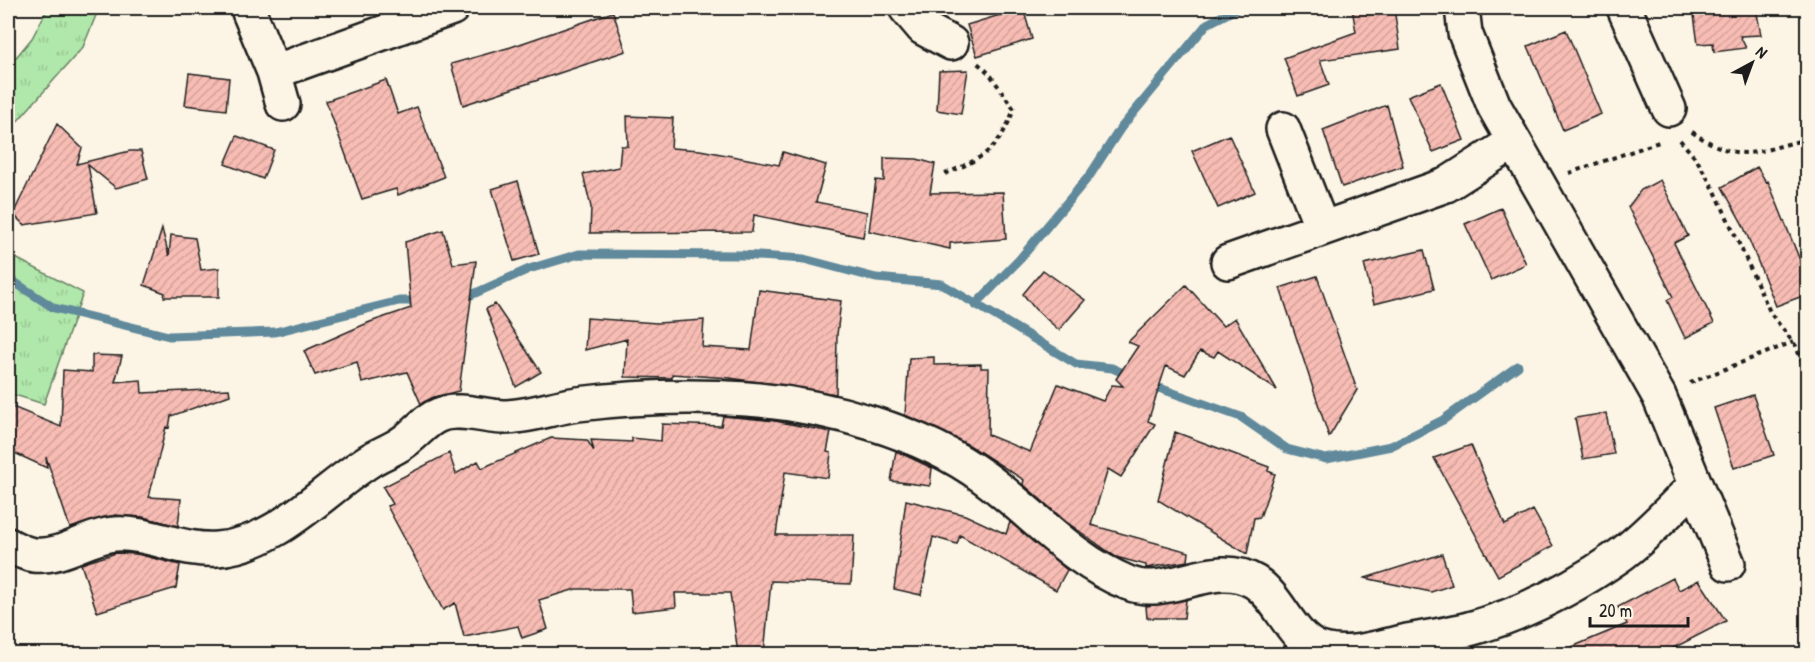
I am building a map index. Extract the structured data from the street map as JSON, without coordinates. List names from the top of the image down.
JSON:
{
  "scale_bar": "20 m",
  "north": "top right"
}
